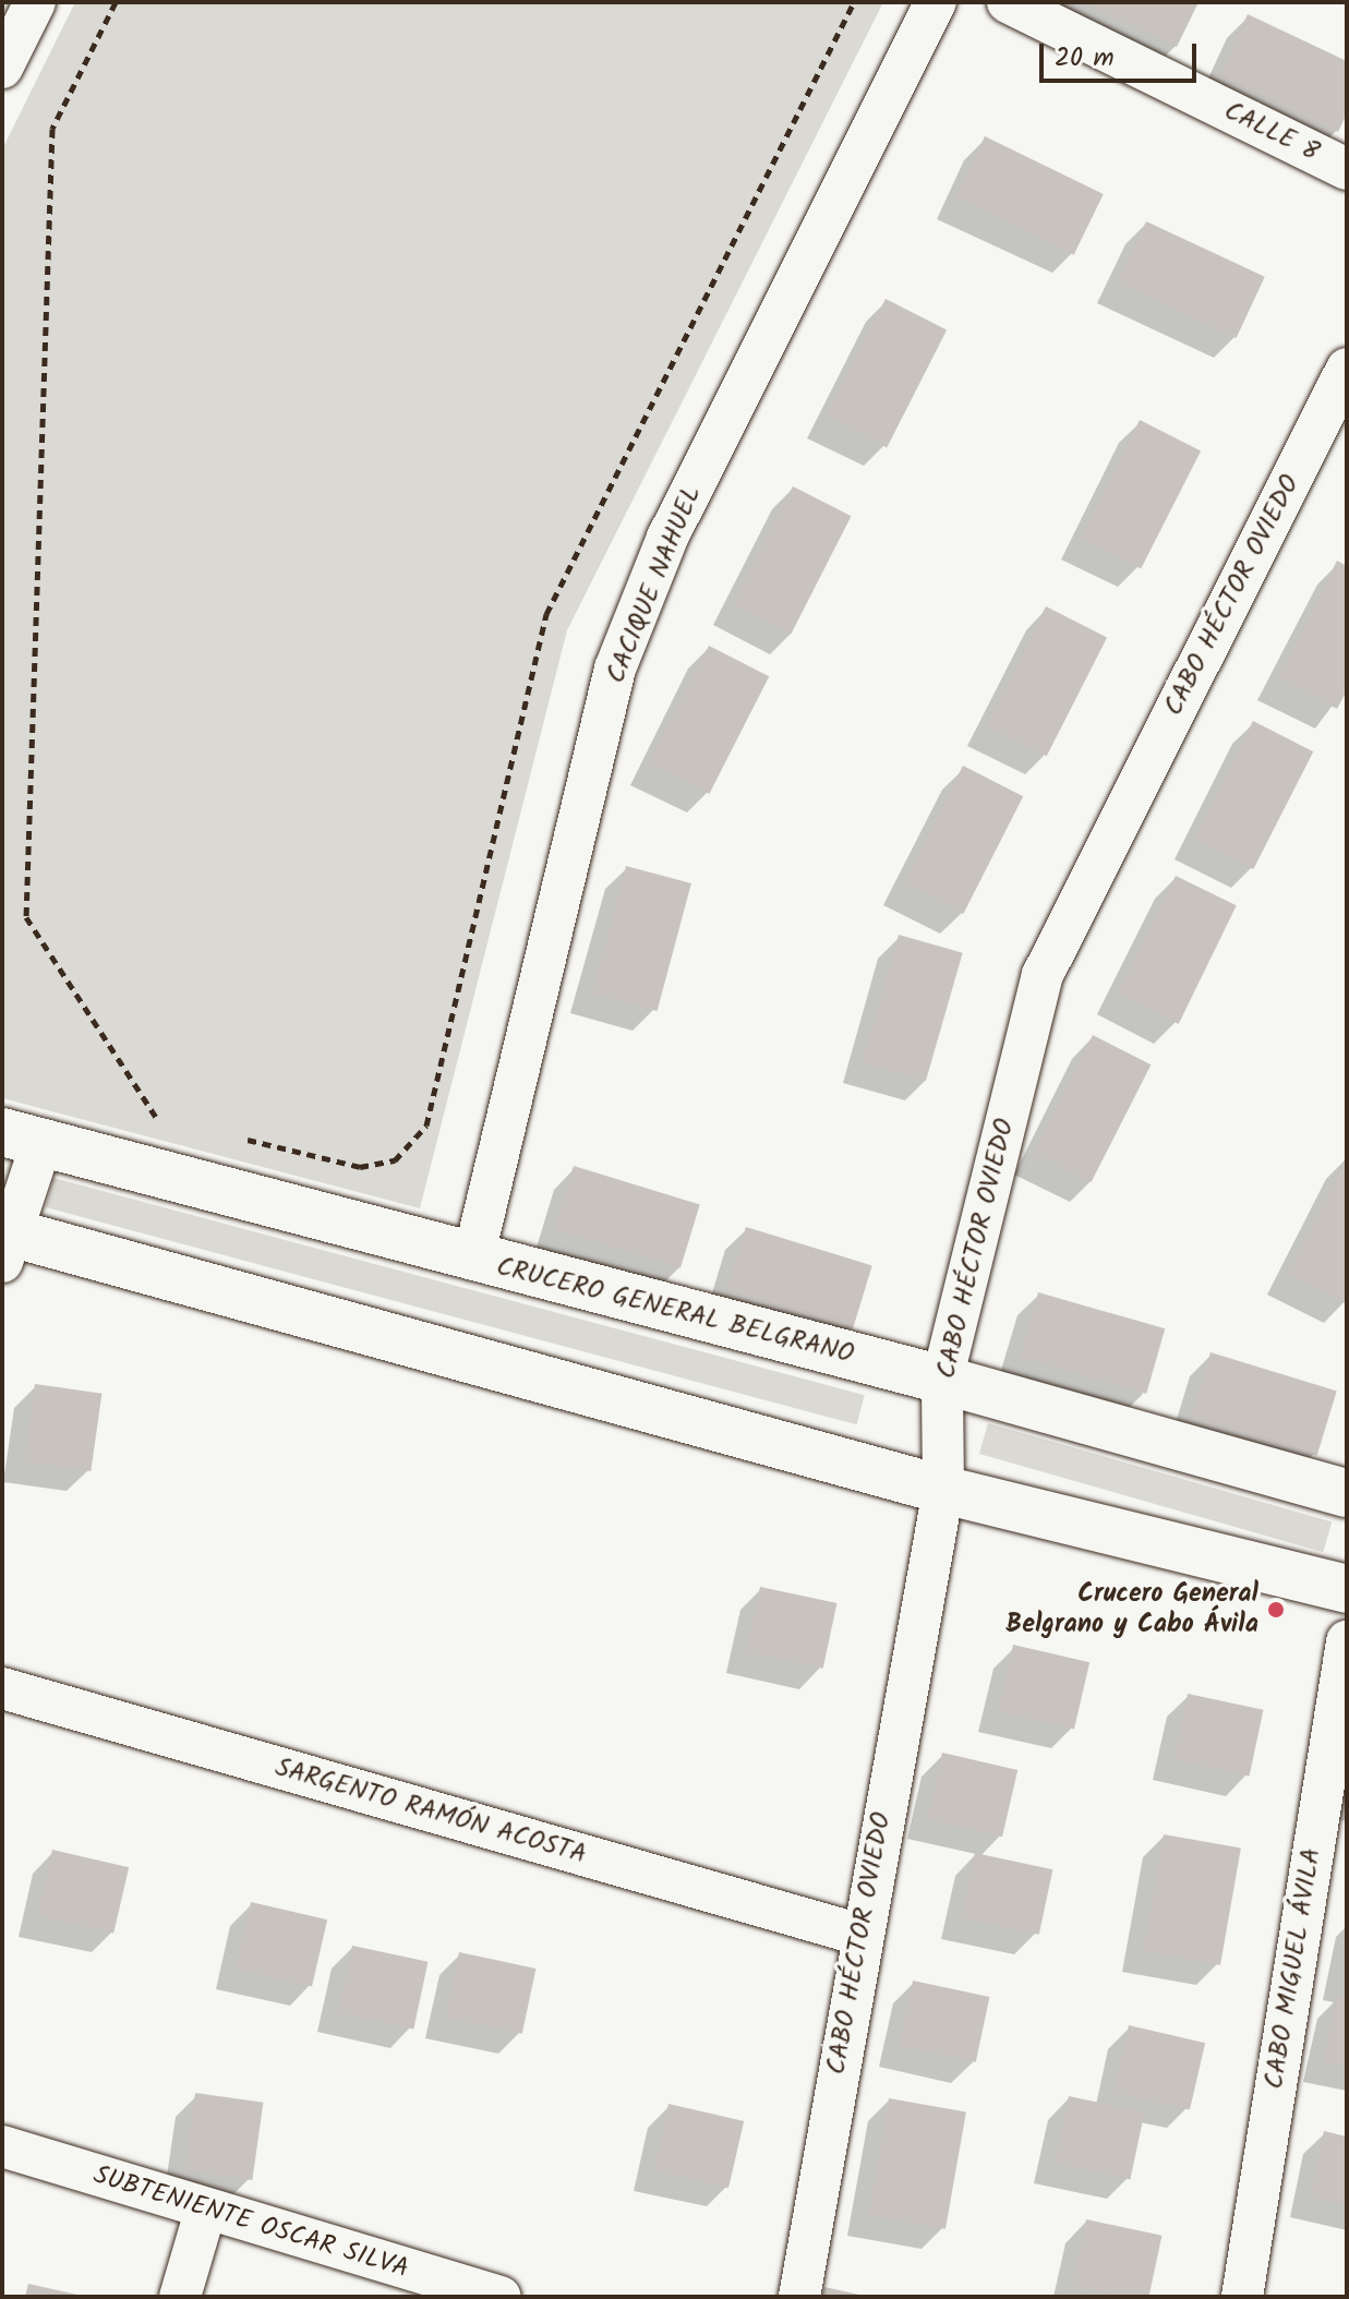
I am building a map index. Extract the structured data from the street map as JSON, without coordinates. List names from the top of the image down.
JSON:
{
  "streets": {
    "street": [
      "CALLE 8",
      "CACIQUE NAHUEL",
      "CABO HÉCTOR OVIEDO",
      "CRUCERO GENERAL BELGRANO",
      "SARGENTO RAMÓN ACOSTA",
      "CABO MIGUEL ÁVILA",
      "SUBTENIENTE OSCAR SILVA"
    ]
  },
  "crossings": [
    ["CACIQUE NAHUEL", "CRUCERO GENERAL BELGRANO"],
    ["CABO HÉCTOR OVIEDO", "CRUCERO GENERAL BELGRANO"],
    ["CABO HÉCTOR OVIEDO", "SARGENTO RAMÓN ACOSTA"]
  ],
  "places": ["Crucero General Belgrano y Cabo Ávila"],
  "scale_bar": "20 m"
}
